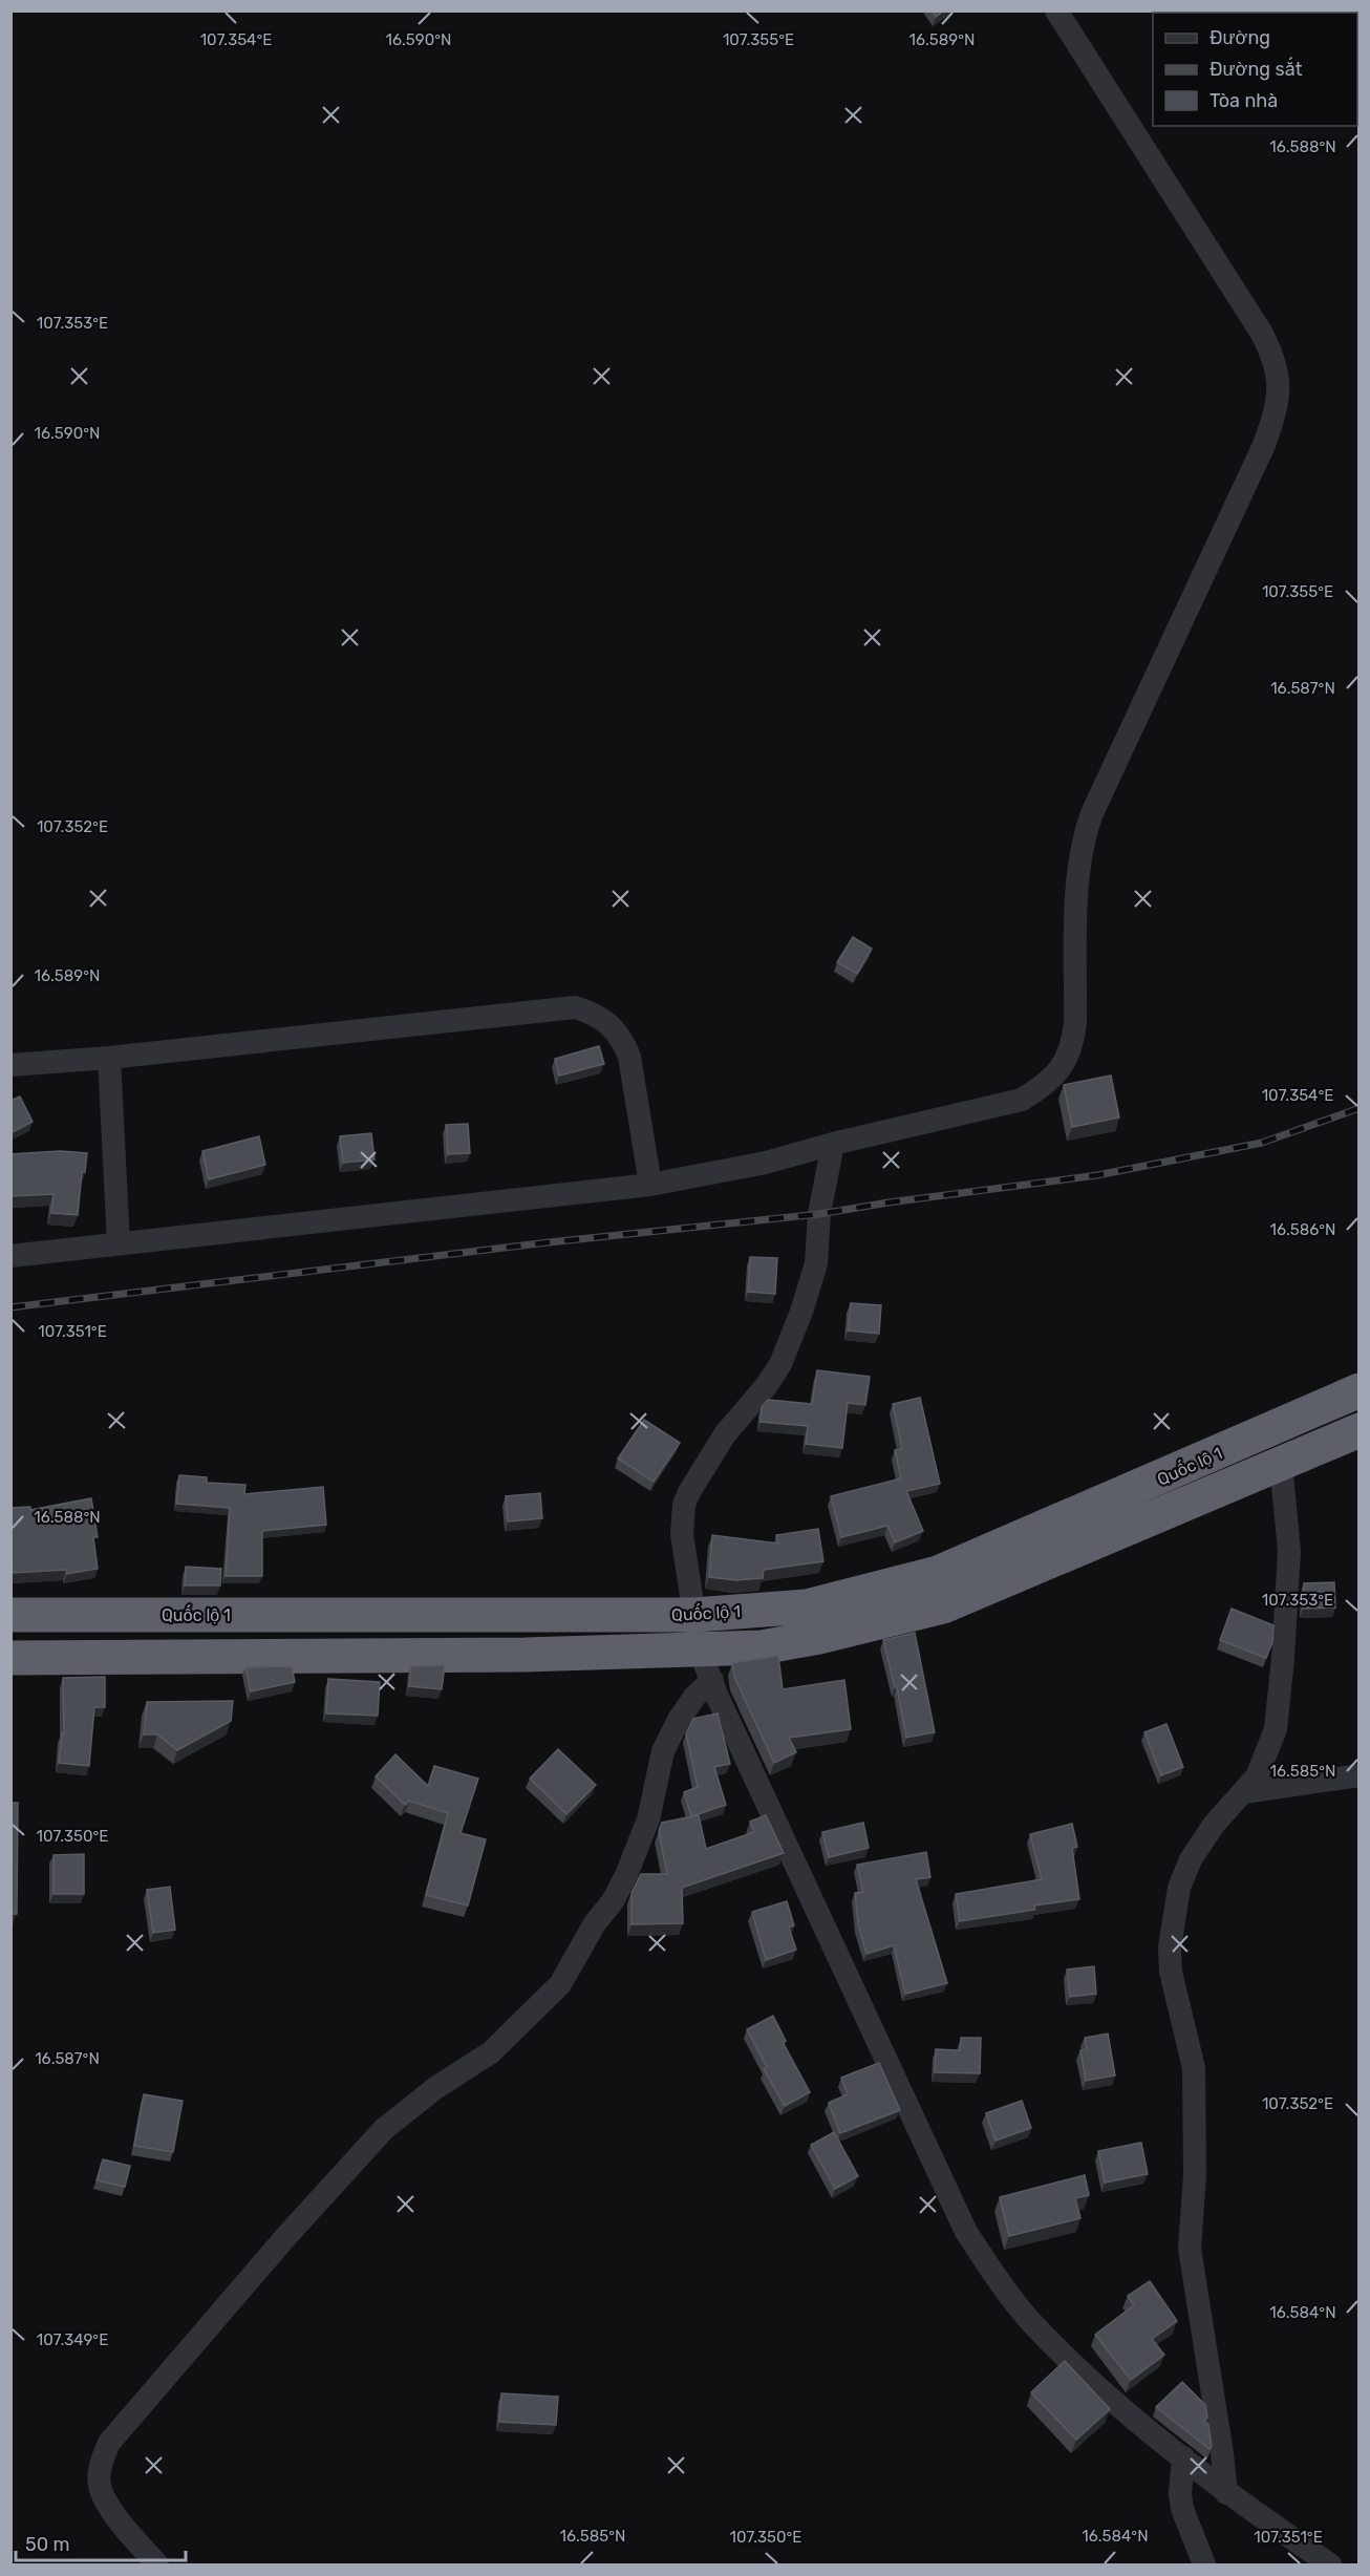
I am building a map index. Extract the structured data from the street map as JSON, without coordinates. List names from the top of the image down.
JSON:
{
  "streets": {
    "highway": ["Quốc lộ 1"]
  },
  "legend": ["Đường", "Đường sắt", "Tòa nhà"],
  "scale_bar": "50 m",
  "coordinates": [
    "107.354°E",
    "107.355°E",
    "16.590°N",
    "16.589°N",
    "16.588°N",
    "107.353°E",
    "16.587°N",
    "107.352°E",
    "16.586°N",
    "107.351°E",
    "16.585°N",
    "107.350°E",
    "16.584°N",
    "107.349°E"
  ]
}
